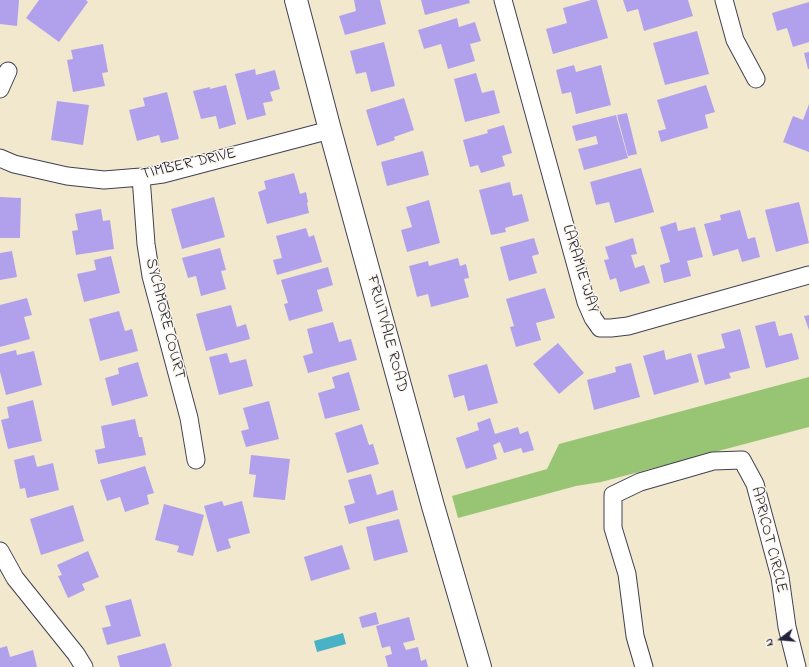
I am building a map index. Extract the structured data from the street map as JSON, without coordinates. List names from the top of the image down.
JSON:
{
  "streets": {
    "street": [
      "TIMBER DRIVE",
      "LARAMIE WAY",
      "SYCAMORE COURT",
      "FRUITVALE ROAD",
      "APRICOT CIRCLE"
    ]
  },
  "crossings": [
    ["TIMBER DRIVE", "SYCAMORE COURT"],
    ["TIMBER DRIVE", "FRUITVALE ROAD"]
  ],
  "north": "left"
}
